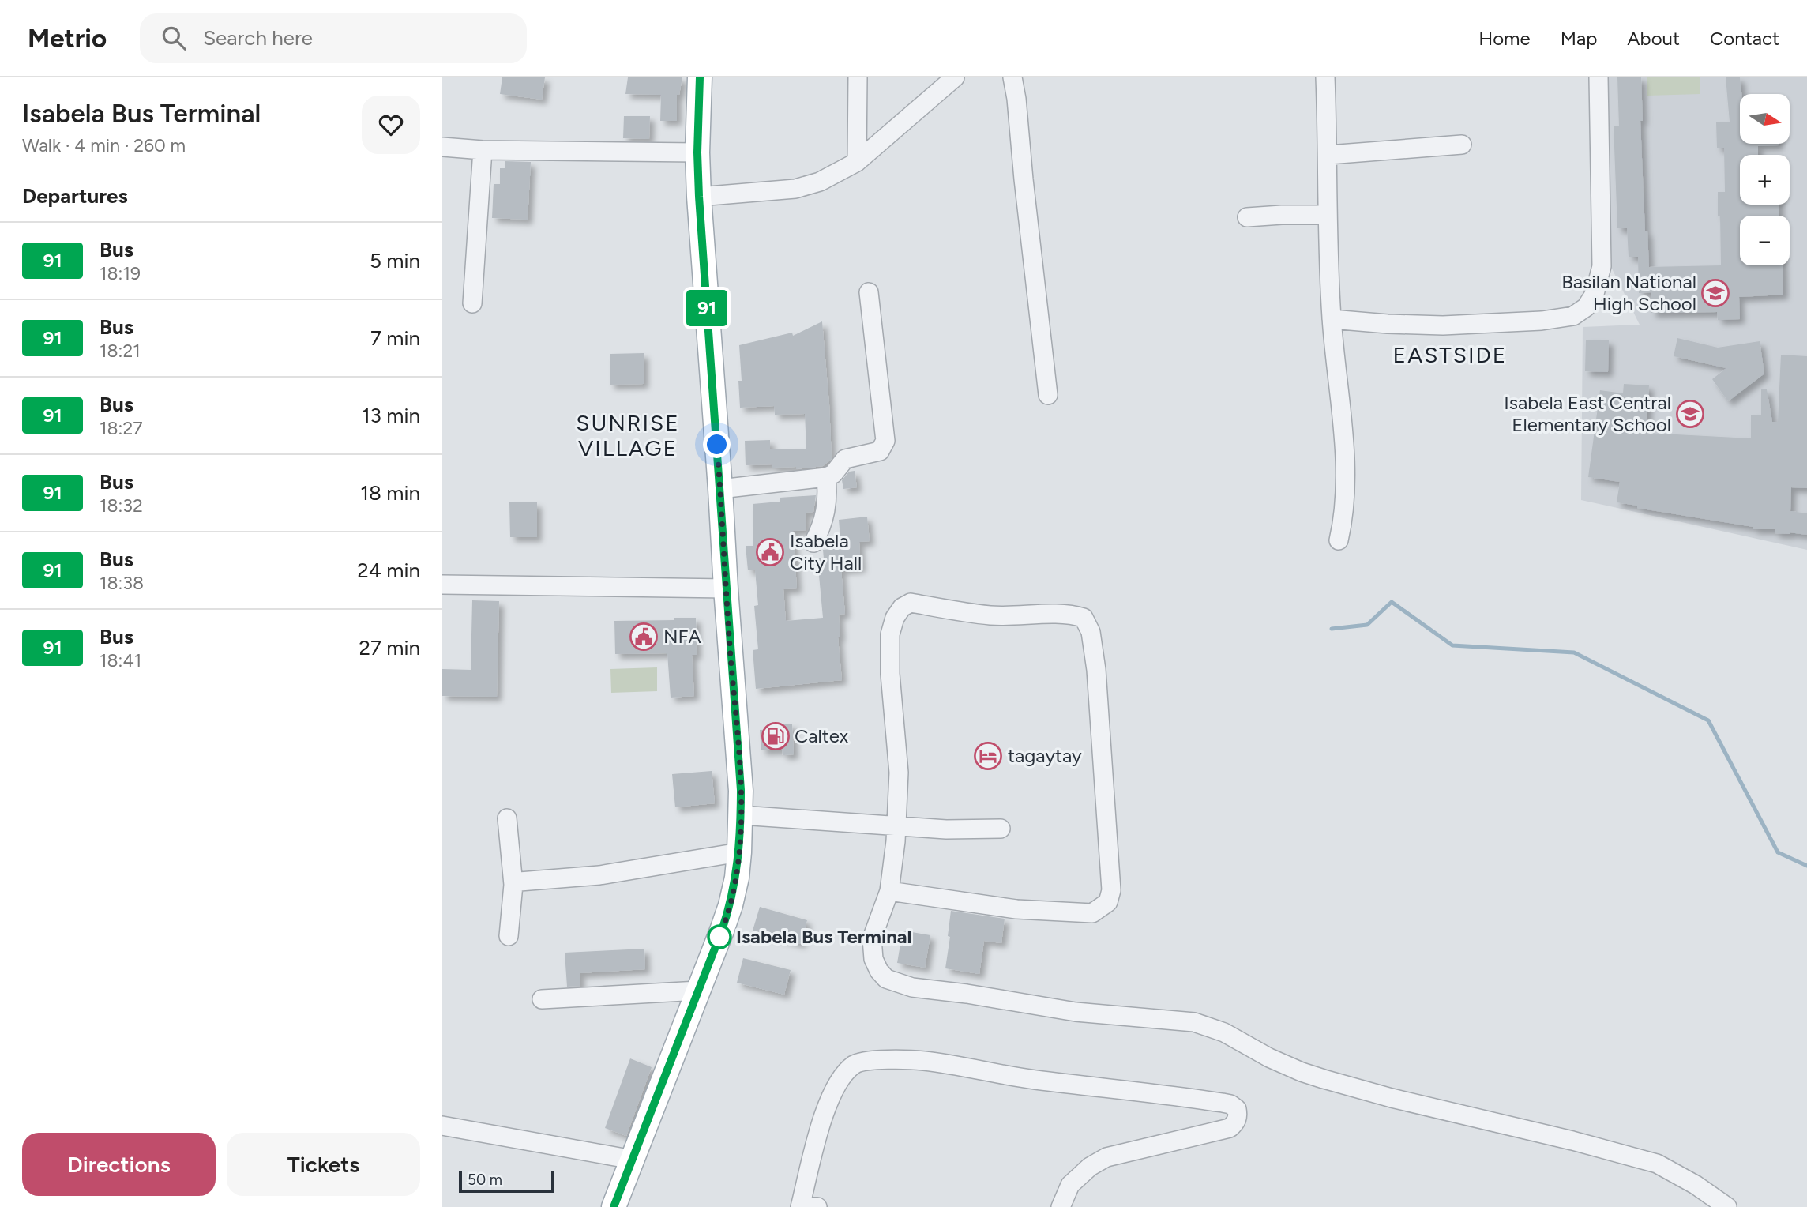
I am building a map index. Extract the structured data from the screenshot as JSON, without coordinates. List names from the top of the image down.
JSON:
{
  "districts": ["EASTSIDE", "SUNRISE VILLAGE"],
  "places": {
    "school or university": ["Basilan National High School", "Isabela East Central Elementary School"],
    "public building": ["Isabela City Hall", "NFA"],
    "fuel station": ["Caltex"],
    "hotel": ["tagaytay"],
    "other": ["Isabela Bus Terminal"]
  },
  "lines": ["bus line 91"],
  "scale_bar": "50 m",
  "north": "right",
  "page": {
    "header": "Metrio",
    "search": "Search here",
    "nav": [
      "Home",
      "Map",
      "About",
      "Contact"
    ],
    "heading": [
      ["Isabela Bus Terminal", "Walk · 4 min · 260 m"],
      "Departures"
    ],
    "on_map": "91",
    "map_buttons": ["+", "−"],
    "list": [
      {
        "mark": "91",
        "name": "Bus",
        "note": "18:19",
        "value": "5 min"
      },
      {
        "mark": "91",
        "name": "Bus",
        "note": "18:21",
        "value": "7 min"
      },
      {
        "mark": "91",
        "name": "Bus",
        "note": "18:27",
        "value": "13 min"
      },
      {
        "mark": "91",
        "name": "Bus",
        "note": "18:32",
        "value": "18 min"
      },
      {
        "mark": "91",
        "name": "Bus",
        "note": "18:38",
        "value": "24 min"
      },
      {
        "mark": "91",
        "name": "Bus",
        "note": "18:41",
        "value": "27 min"
      }
    ],
    "buttons": ["Directions", "Tickets"],
    "scale": "50 m"
  }
}
